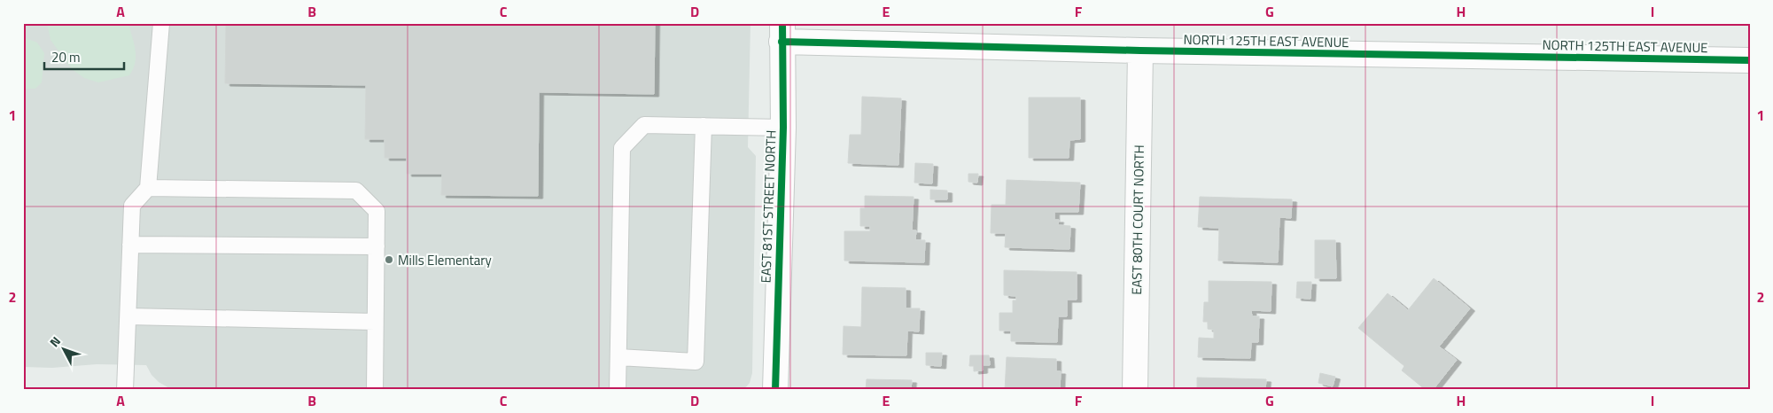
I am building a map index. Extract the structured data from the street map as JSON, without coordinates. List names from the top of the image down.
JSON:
{
  "streets": {
    "street": ["NORTH 125TH EAST AVENUE", "EAST 81ST STREET NORTH", "EAST 80TH COURT NORTH"]
  },
  "crossings": [
    ["NORTH 125TH EAST AVENUE", "EAST 81ST STREET NORTH"],
    ["NORTH 125TH EAST AVENUE", "EAST 80TH COURT NORTH"]
  ],
  "places": ["Mills Elementary"],
  "scale_bar": "20 m",
  "north": "top left",
  "grid": {
    "columns": [
      "A",
      "B",
      "C",
      "D",
      "E",
      "F",
      "G",
      "H",
      "I"
    ],
    "rows": ["1", "2"]
  }
}
